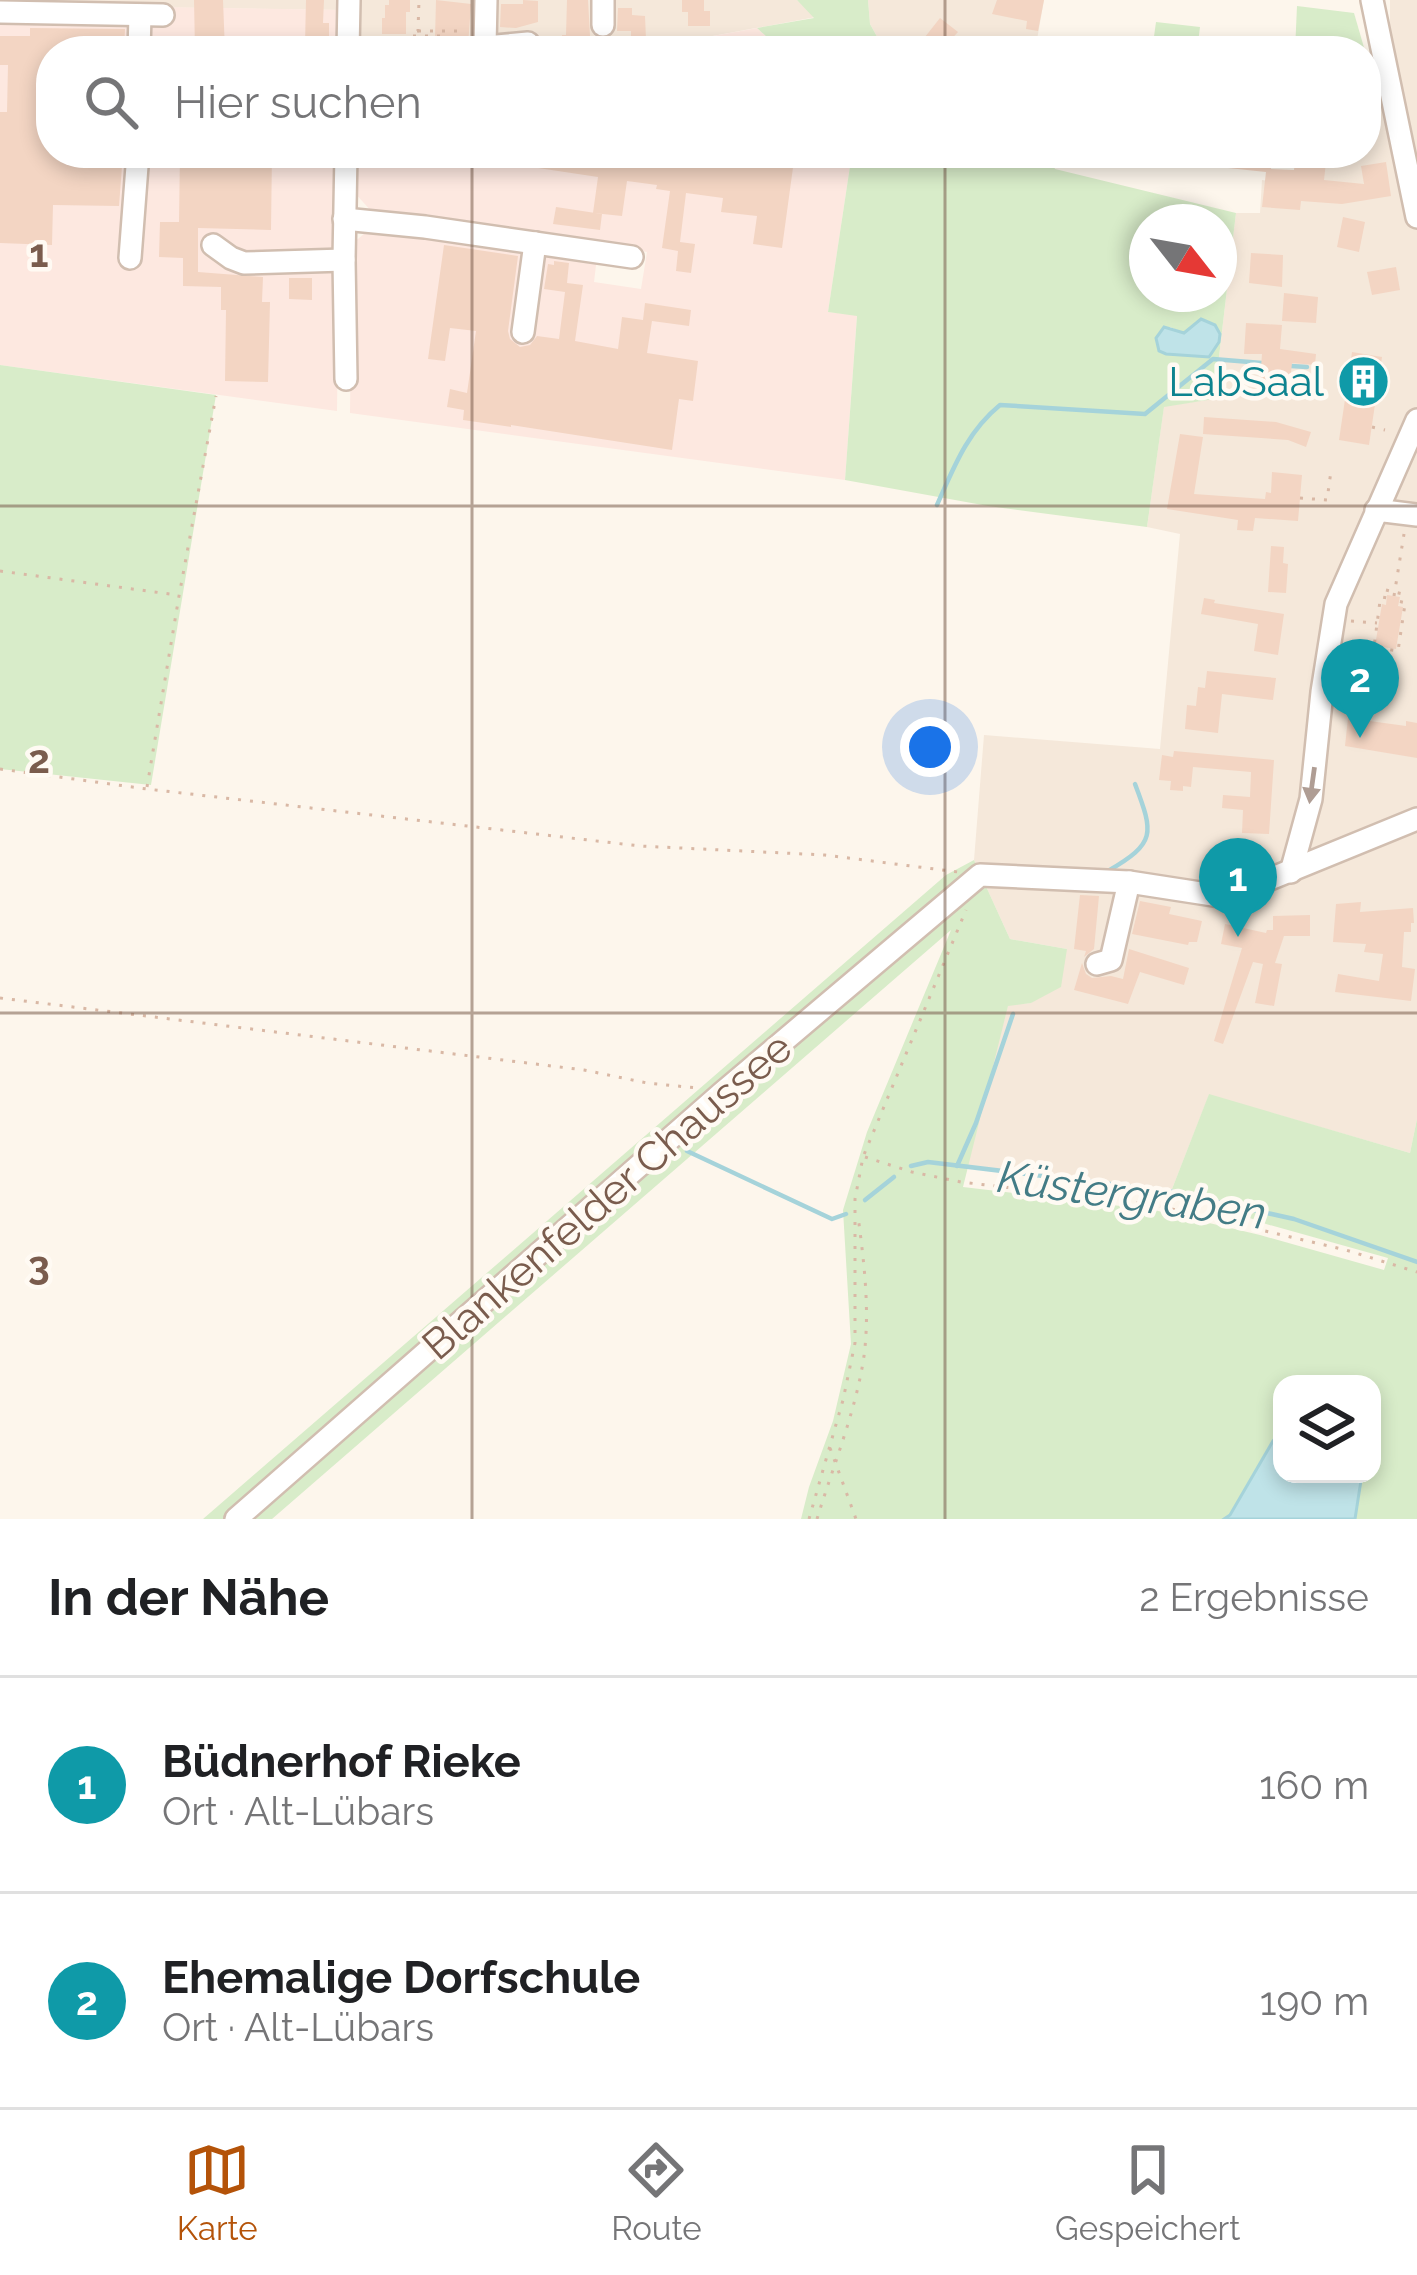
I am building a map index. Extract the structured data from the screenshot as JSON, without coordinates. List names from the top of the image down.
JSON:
{
  "streets": {
    "street": ["Blankenfelder Chaussee"]
  },
  "water": ["Küstergraben"],
  "places": {
    "building": ["LabSaal"]
  },
  "north": "bottom right",
  "page": {
    "search": "Hier suchen",
    "pins": ["2", "1"],
    "heading": ["In der Nähe", "2 Ergebnisse"],
    "list": [
      {
        "mark": "1",
        "name": "Büdnerhof Rieke",
        "note": "Ort · Alt-Lübars",
        "value": "160 m"
      },
      {
        "mark": "2",
        "name": "Ehemalige Dorfschule",
        "note": "Ort · Alt-Lübars",
        "value": "190 m"
      }
    ],
    "nav": ["Karte", "Route", "Gespeichert"]
  },
  "grid": {
    "rows": ["1", "2", "3"]
  }
}
